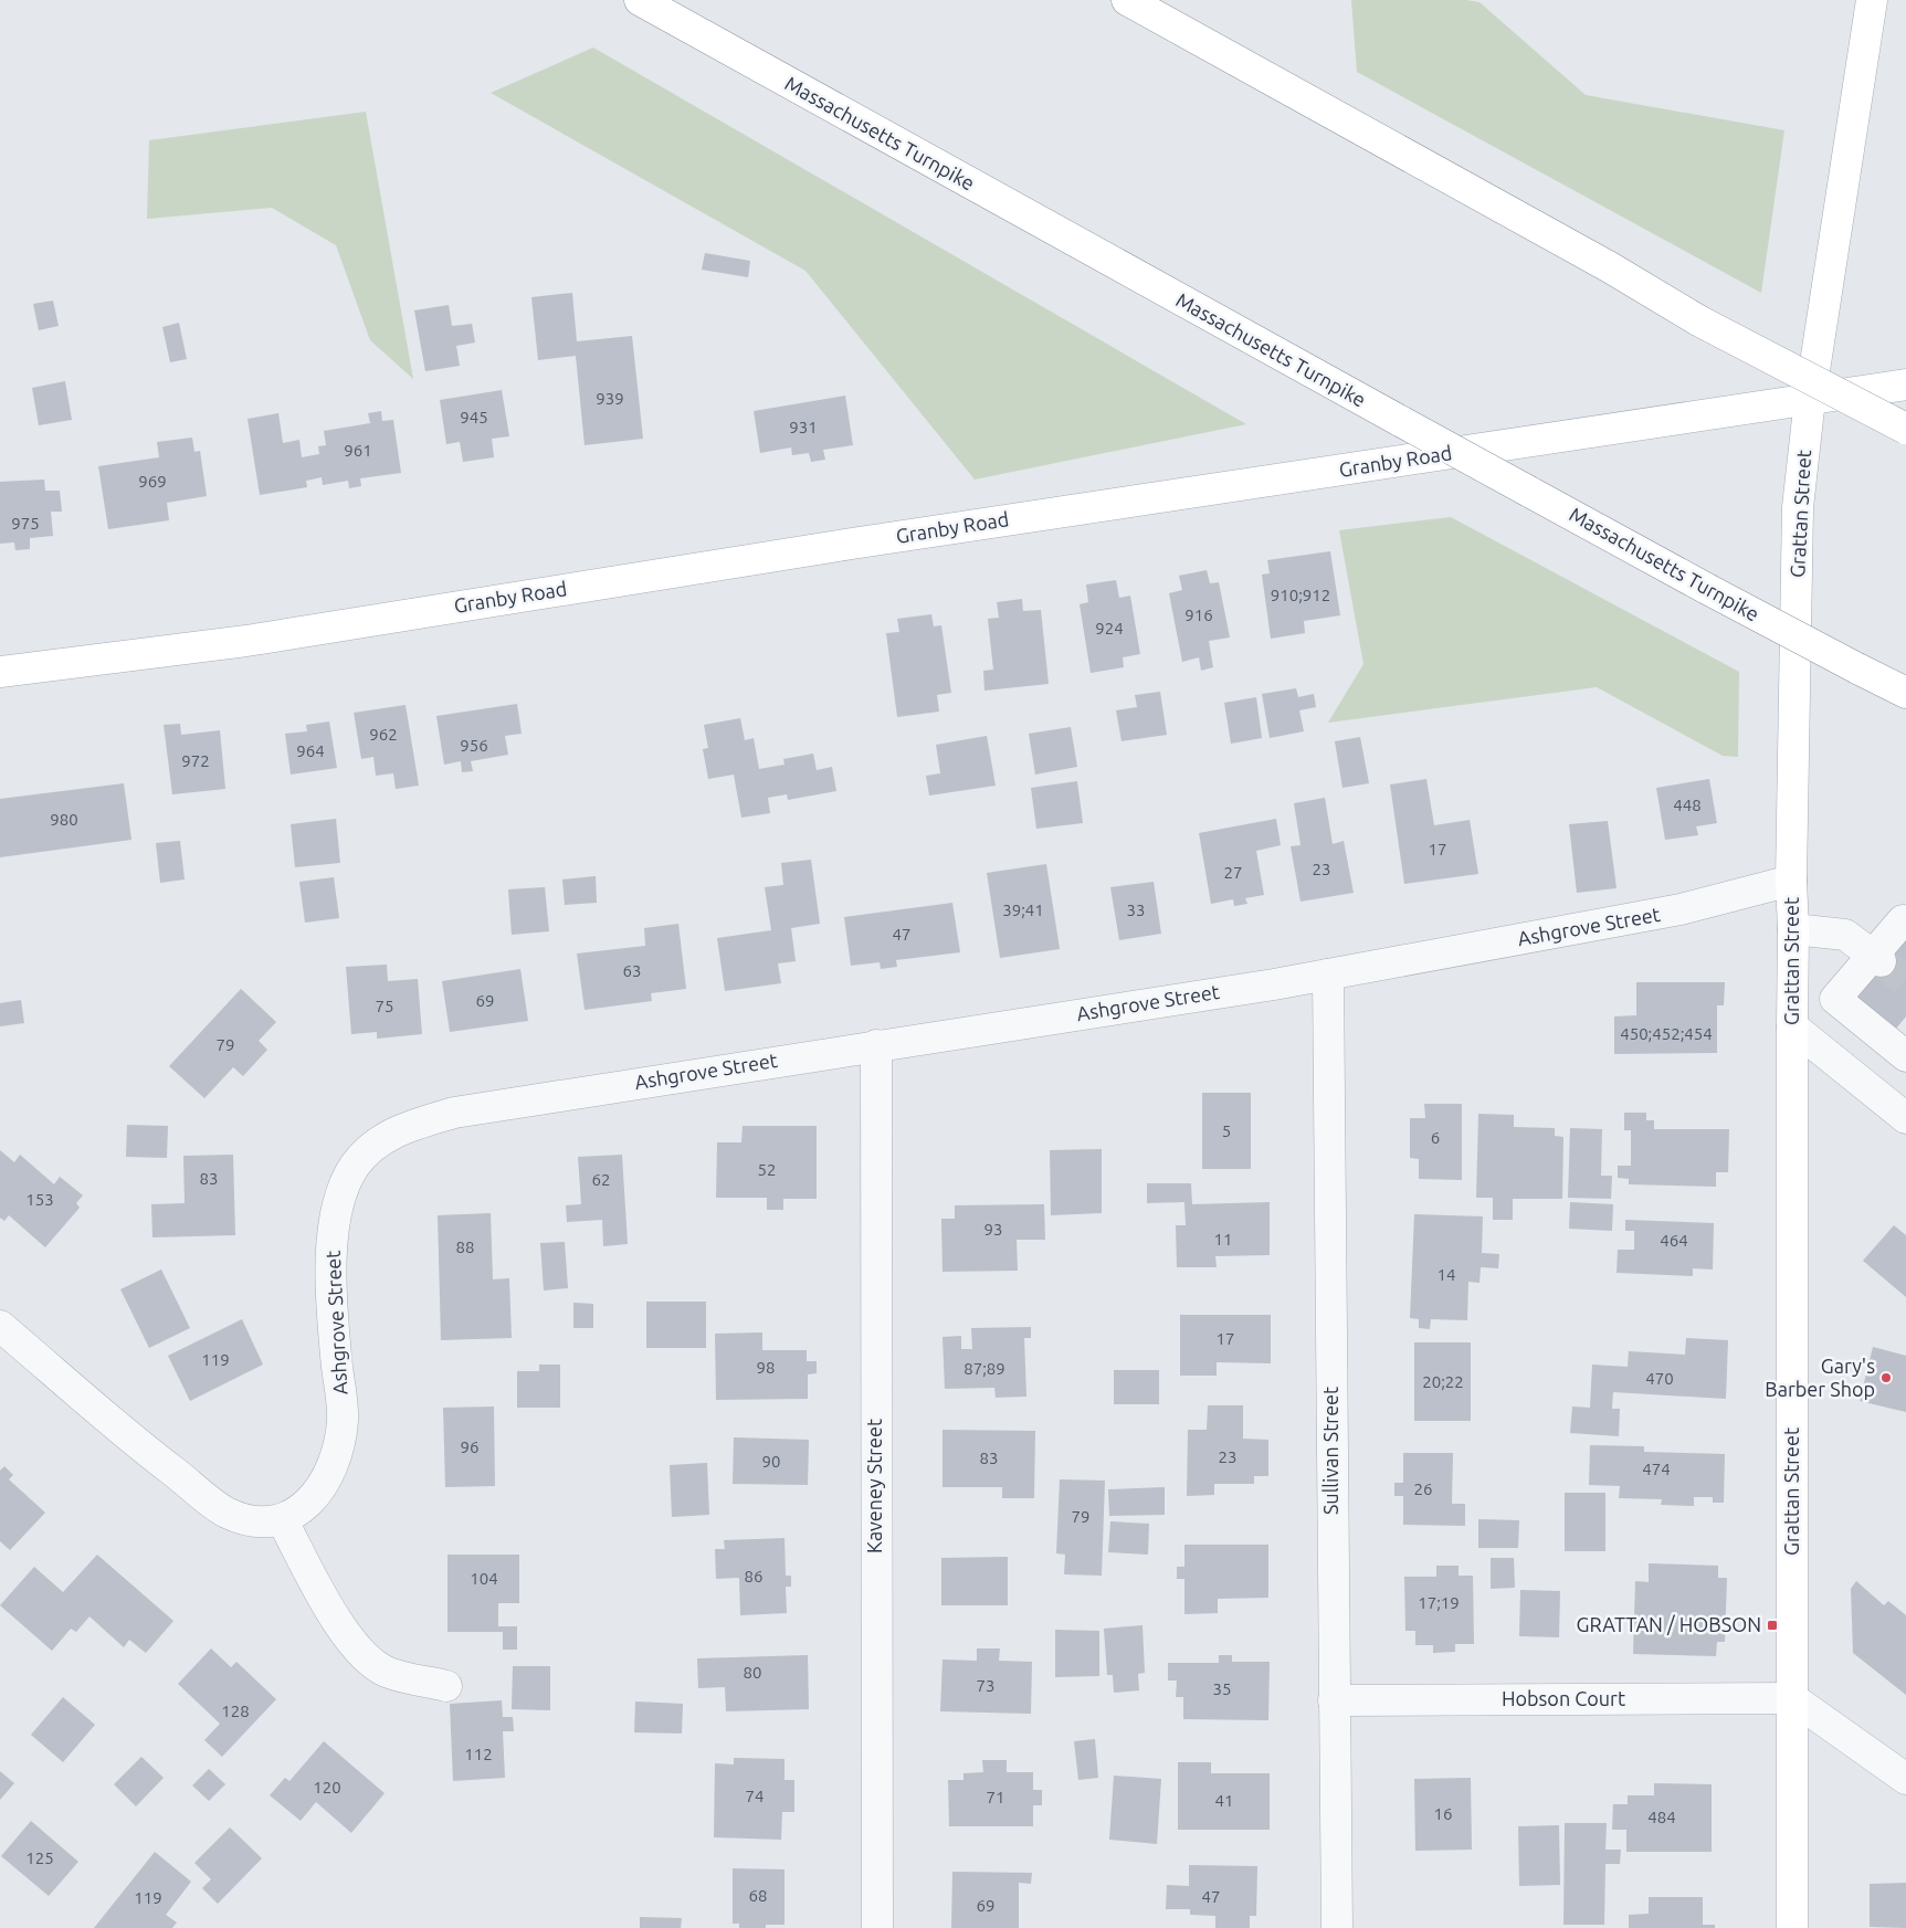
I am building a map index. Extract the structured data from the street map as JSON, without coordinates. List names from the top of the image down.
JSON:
{
  "streets": {
    "main road": ["Massachusetts Turnpike", "Granby Road", "Grattan Street"],
    "street": [
      "Ashgrove Street",
      "Sullivan Street",
      "Kaveney Street",
      "Hobson Court"
    ]
  },
  "crossings": [
    ["Granby Road", "Grattan Street"],
    ["Grattan Street", "Ashgrove Street"],
    ["Grattan Street", "Hobson Court"],
    ["Ashgrove Street", "Sullivan Street"],
    ["Ashgrove Street", "Kaveney Street"],
    ["Sullivan Street", "Hobson Court"]
  ],
  "places": {
    "other": ["Gary's Barber Shop"],
    "transit": ["GRATTAN / HOBSON"]
  },
  "house_numbers": [
    "939",
    "945",
    "931",
    "961",
    "969",
    "975",
    "910;912",
    "916",
    "924",
    "962",
    "956",
    "964",
    "972",
    "448",
    "980",
    "17",
    "23",
    "27",
    "39;41",
    "33",
    "47",
    "63",
    "69",
    "75",
    "450;452;454",
    "79",
    "5",
    "6",
    "52",
    "83",
    "62",
    "153",
    "93",
    "11",
    "464",
    "88",
    "14",
    "17",
    "119",
    "98",
    "87;89",
    "470",
    "20;22",
    "96",
    "23",
    "83",
    "90",
    "474",
    "26",
    "79",
    "86",
    "104",
    "17;19",
    "80",
    "73",
    "35",
    "128",
    "112",
    "120",
    "74",
    "71",
    "41",
    "16",
    "484",
    "125",
    "68",
    "47",
    "119",
    "69"
  ]
}
